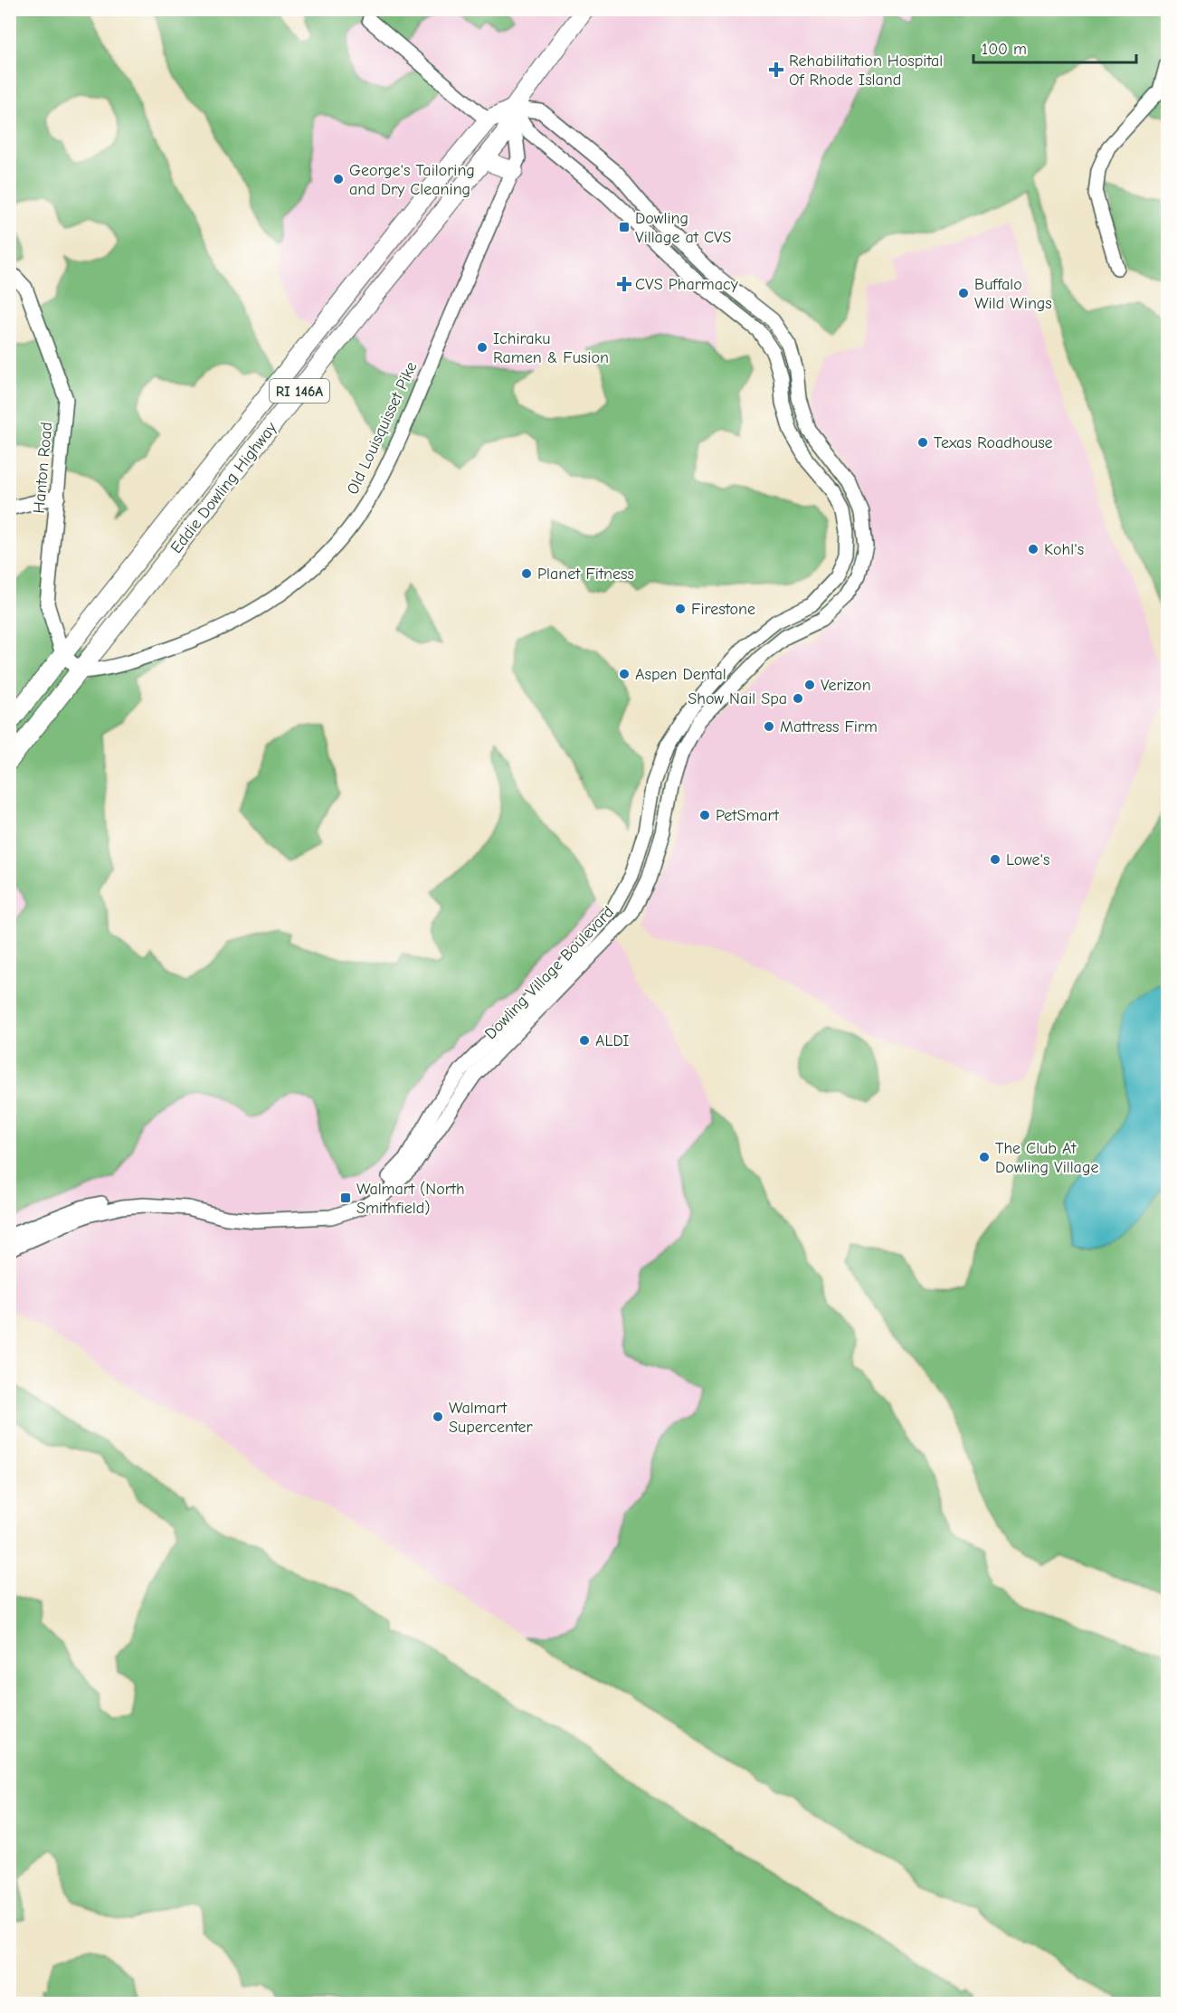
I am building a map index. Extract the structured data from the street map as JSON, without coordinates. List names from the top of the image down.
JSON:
{
  "streets": {
    "main road": ["RI 146A", "Eddie Dowling Highway"],
    "street": ["Old Louisquisset Pike", "Hanton Road", "Dowling Village Boulevard"]
  },
  "crossings": [
    ["Old Louisquisset Pike", "Eddie Dowling Highway"],
    ["Old Louisquisset Pike", "Dowling Village Boulevard"],
    ["Hanton Road", "Eddie Dowling Highway"],
    ["Eddie Dowling Highway", "Dowling Village Boulevard"]
  ],
  "places": {
    "health": ["Rehabilitation Hospital Of Rhode Island", "CVS Pharmacy"],
    "other": [
      "George's Tailoring and Dry Cleaning",
      "Buffalo Wild Wings",
      "Ichiraku Ramen & Fusion",
      "Texas Roadhouse",
      "Kohl's",
      "Planet Fitness",
      "Firestone",
      "Aspen Dental",
      "Verizon",
      "Show Nail Spa",
      "Mattress Firm",
      "PetSmart",
      "Lowe's",
      "ALDI",
      "The Club At Dowling Village",
      "Walmart Supercenter"
    ],
    "transit": ["Dowling Village at CVS", "Walmart (North Smithfield)"]
  },
  "scale_bar": "100 m"
}
